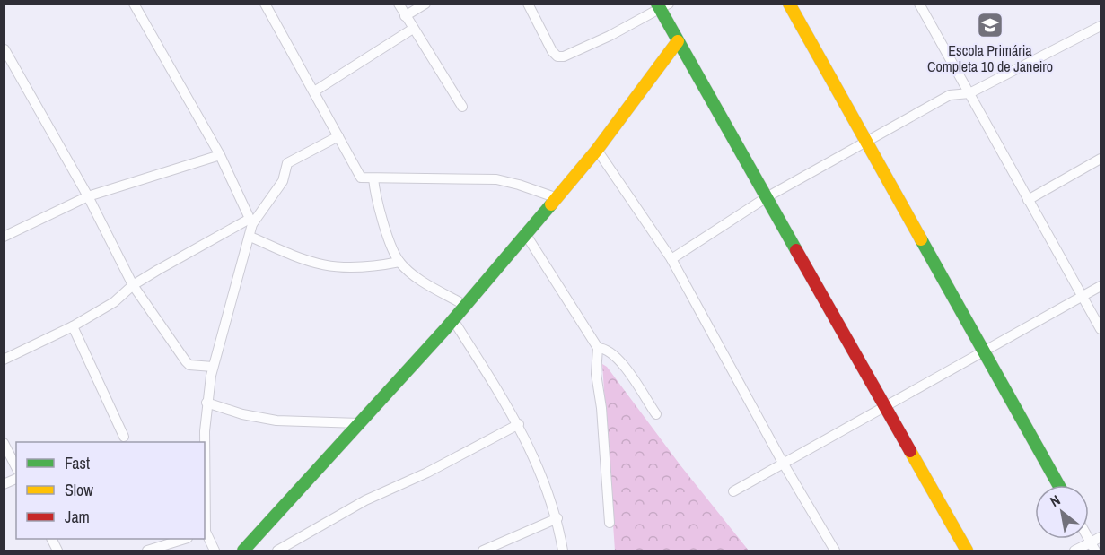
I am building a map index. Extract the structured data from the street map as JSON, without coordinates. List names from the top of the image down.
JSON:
{
  "places": {
    "school or university": ["Escola Primária Completa 10 de Janeiro"]
  },
  "legend": ["Fast", "Slow", "Jam"],
  "north": "top left"
}
